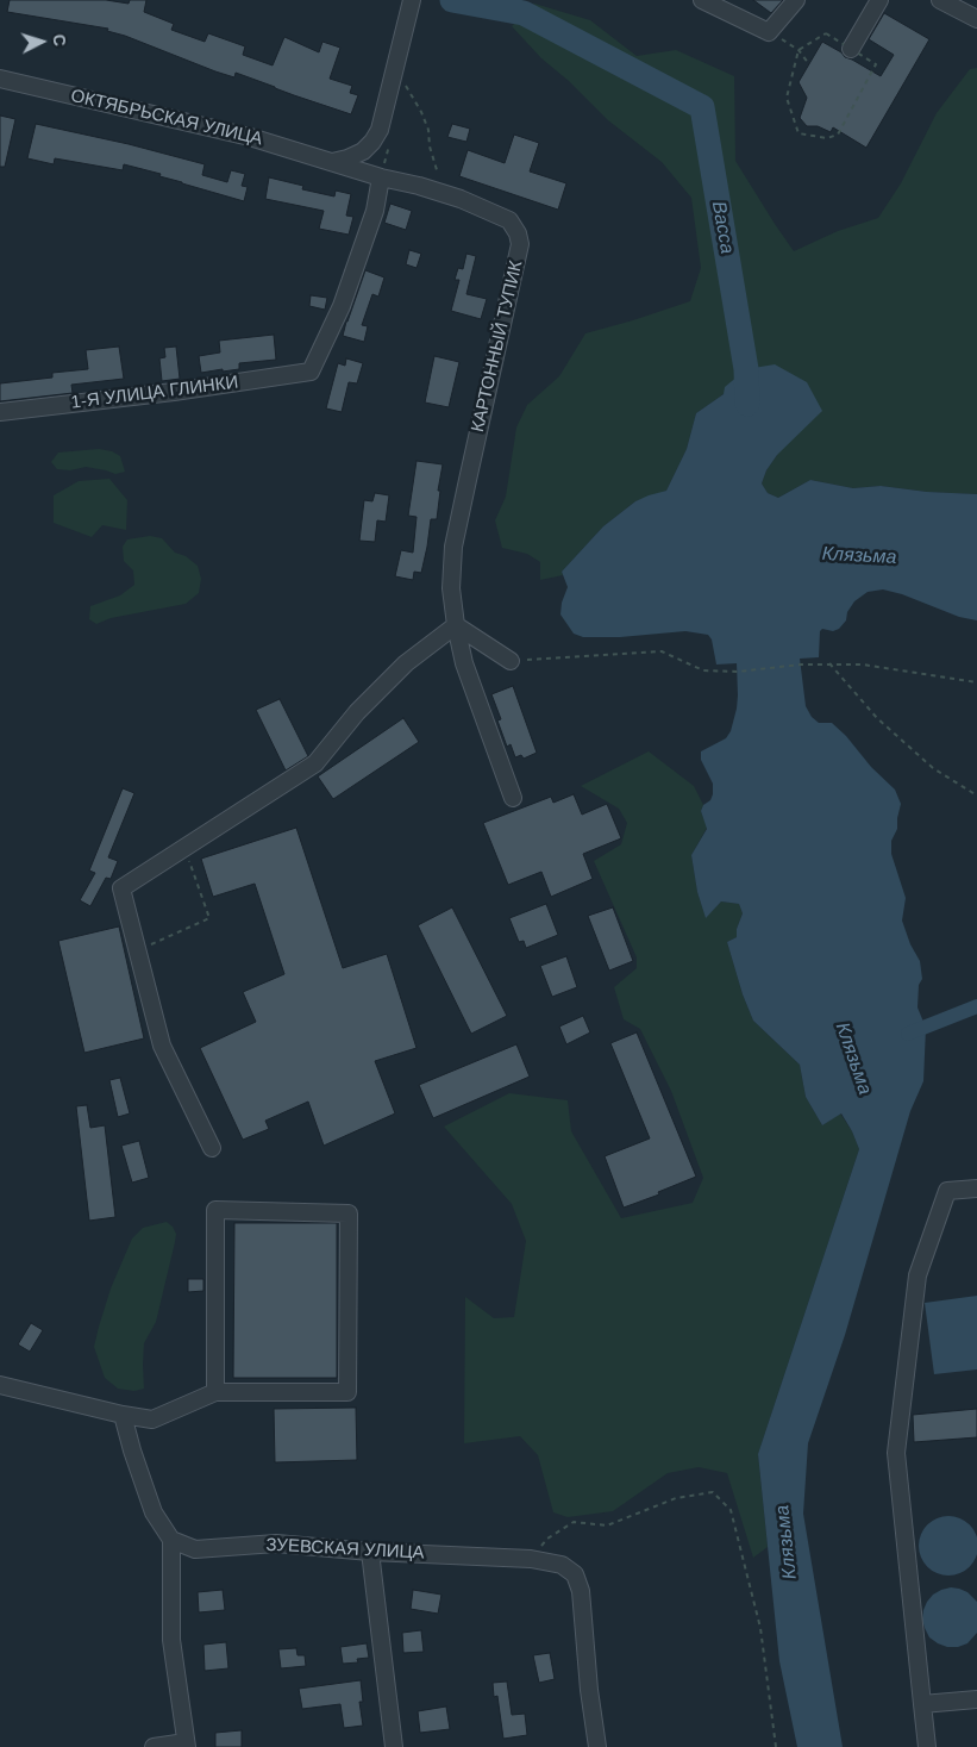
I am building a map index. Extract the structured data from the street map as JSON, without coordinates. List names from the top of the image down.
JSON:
{
  "streets": {
    "street": [
      "ОКТЯБРЬСКАЯ УЛИЦА",
      "КАРТОННЫЙ ТУПИК",
      "1-Я УЛИЦА ГЛИНКИ",
      "ЗУЕВСКАЯ УЛИЦА"
    ]
  },
  "crossings": [
    ["ОКТЯБРЬСКАЯ УЛИЦА", "КАРТОННЫЙ ТУПИК"],
    ["КАРТОННЫЙ ТУПИК", "1-Я УЛИЦА ГЛИНКИ"]
  ],
  "water": ["Васса", "Клязьма"],
  "north": "right"
}
